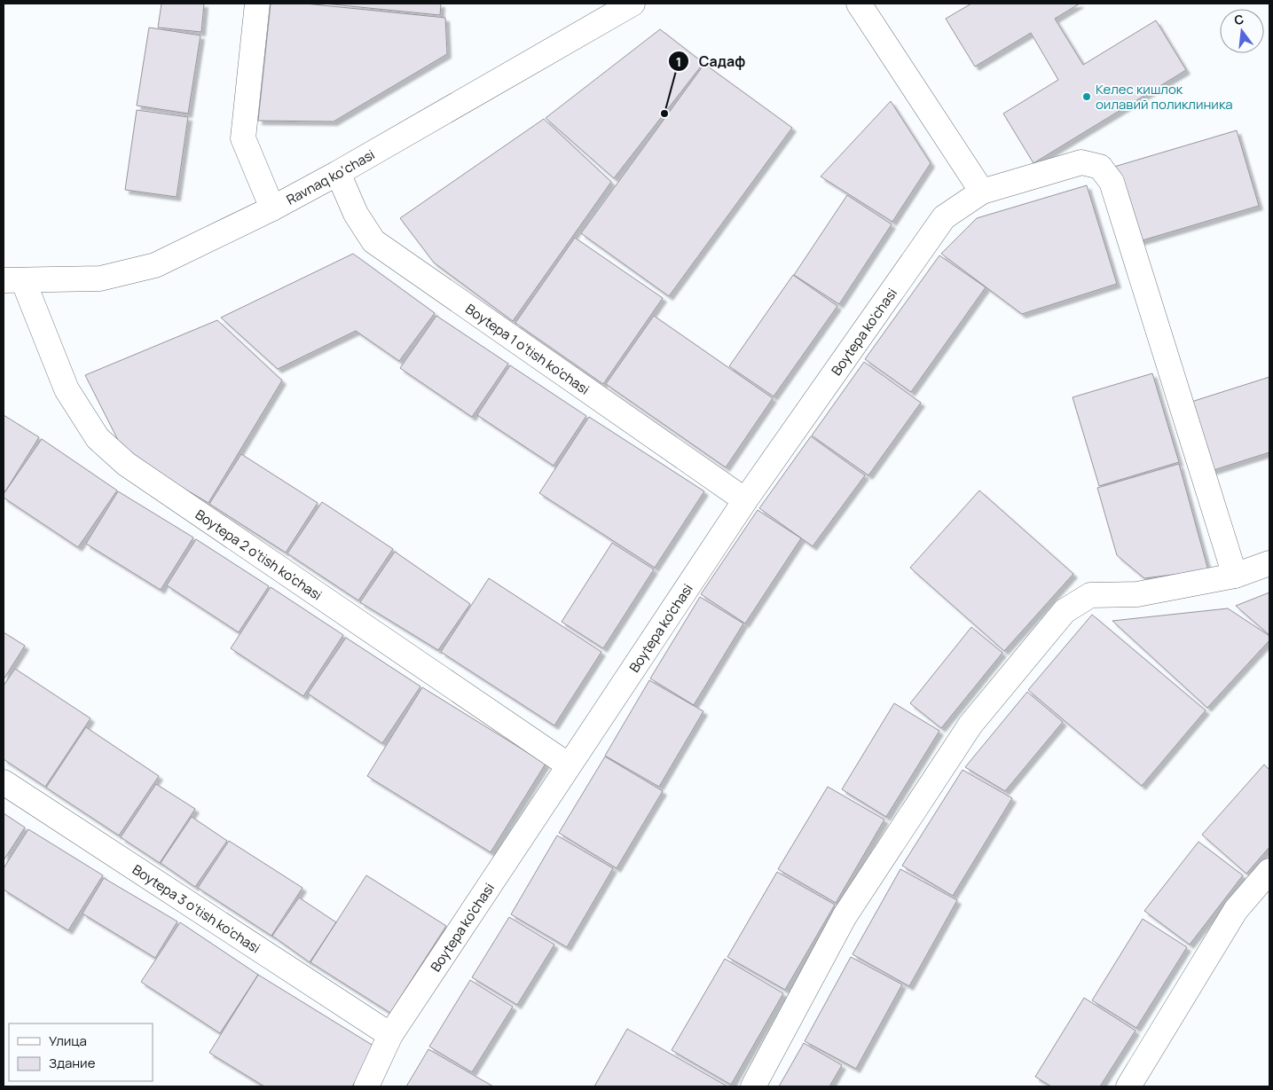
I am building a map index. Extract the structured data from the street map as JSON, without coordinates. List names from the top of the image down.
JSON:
{
  "streets": {
    "street": [
      "Ravnaq ko‘chasi",
      "Boytepa ko'chasi",
      "Boytepa 1 o'tish ko'chasi",
      "Boytepa 2 o'tish ko'chasi",
      "Boytepa 3 o'tish ko'chasi"
    ]
  },
  "crossings": [
    ["Ravnaq ko‘chasi", "Boytepa 1 o'tish ko'chasi"],
    ["Ravnaq ko‘chasi", "Boytepa 2 o'tish ko'chasi"],
    ["Boytepa ko'chasi", "Boytepa 1 o'tish ko'chasi"],
    ["Boytepa ko'chasi", "Boytepa 2 o'tish ko'chasi"],
    ["Boytepa ko'chasi", "Boytepa 3 o'tish ko'chasi"]
  ],
  "places": ["Келес кишлок оилавий поликлиника", "Садаф"],
  "legend": ["Улица", "Здание"],
  "north": "top"
}
